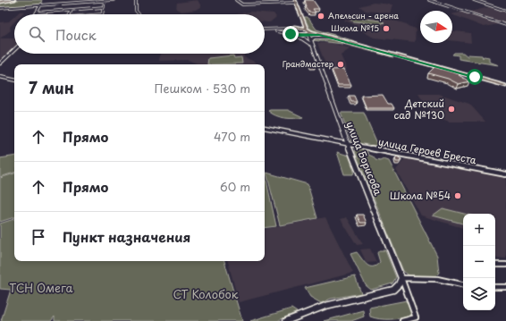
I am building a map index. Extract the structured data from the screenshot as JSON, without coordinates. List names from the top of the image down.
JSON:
{
  "streets": {
    "main road": ["улица Борисова"],
    "street": ["улица Героев Бреста"]
  },
  "crossings": [
    ["улица Героев Бреста", "улица Борисова"]
  ],
  "parks": ["ТСН Омега", "СТ Колобок"],
  "places": [
    "Апельсин - арена",
    "Школа №15",
    "Грандмастер",
    "Детский сад №130",
    "Школа №54"
  ],
  "north": "right",
  "page": {
    "search": "Поиск",
    "heading": ["7 мин", "Пешком · 530 m"],
    "list": [
      ["Прямо", "470 m"],
      ["Прямо", "60 m"],
      "Пункт назначения"
    ],
    "map_buttons": ["+", "−"]
  }
}
